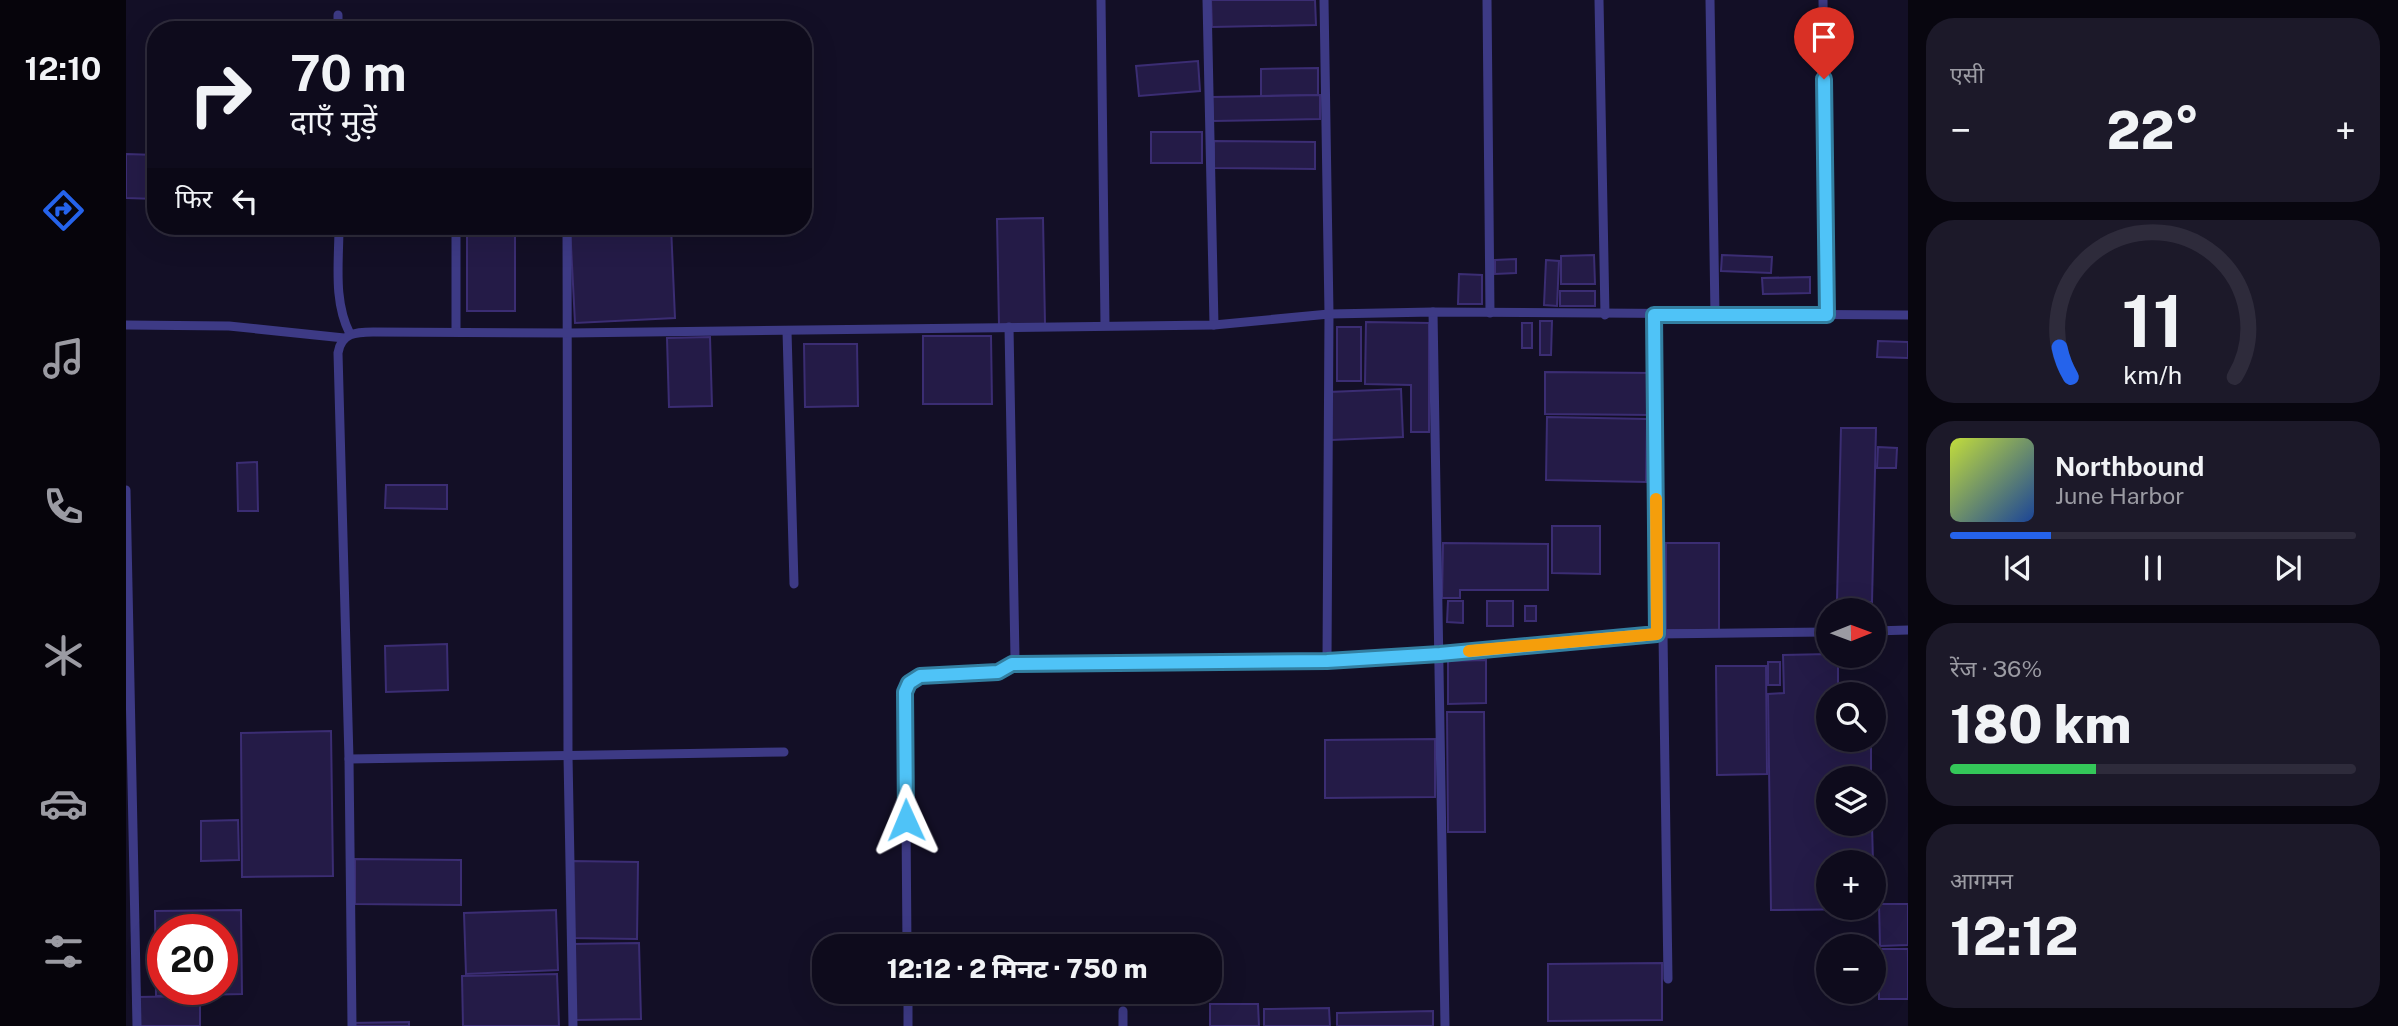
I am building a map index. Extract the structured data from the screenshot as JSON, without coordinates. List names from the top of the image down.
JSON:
{
  "north": "right",
  "page": {
    "tabs": "12:10",
    "tile": [
      "एसी",
      ["रेंज · 36%", "180 km"],
      ["आगमन", "12:12"]
    ],
    "turn": ["70 m", "दाएँ मुड़ें"],
    "heat": ["−", "22°", "+"],
    "then": "फिर",
    "song": ["Northbound", "June Harbor"],
    "map_buttons": ["+", "−"],
    "limit": "20",
    "trip": "12:12 · 2 मिनट · 750 m",
    "gauge": ["11", "km/h"]
  }
}
